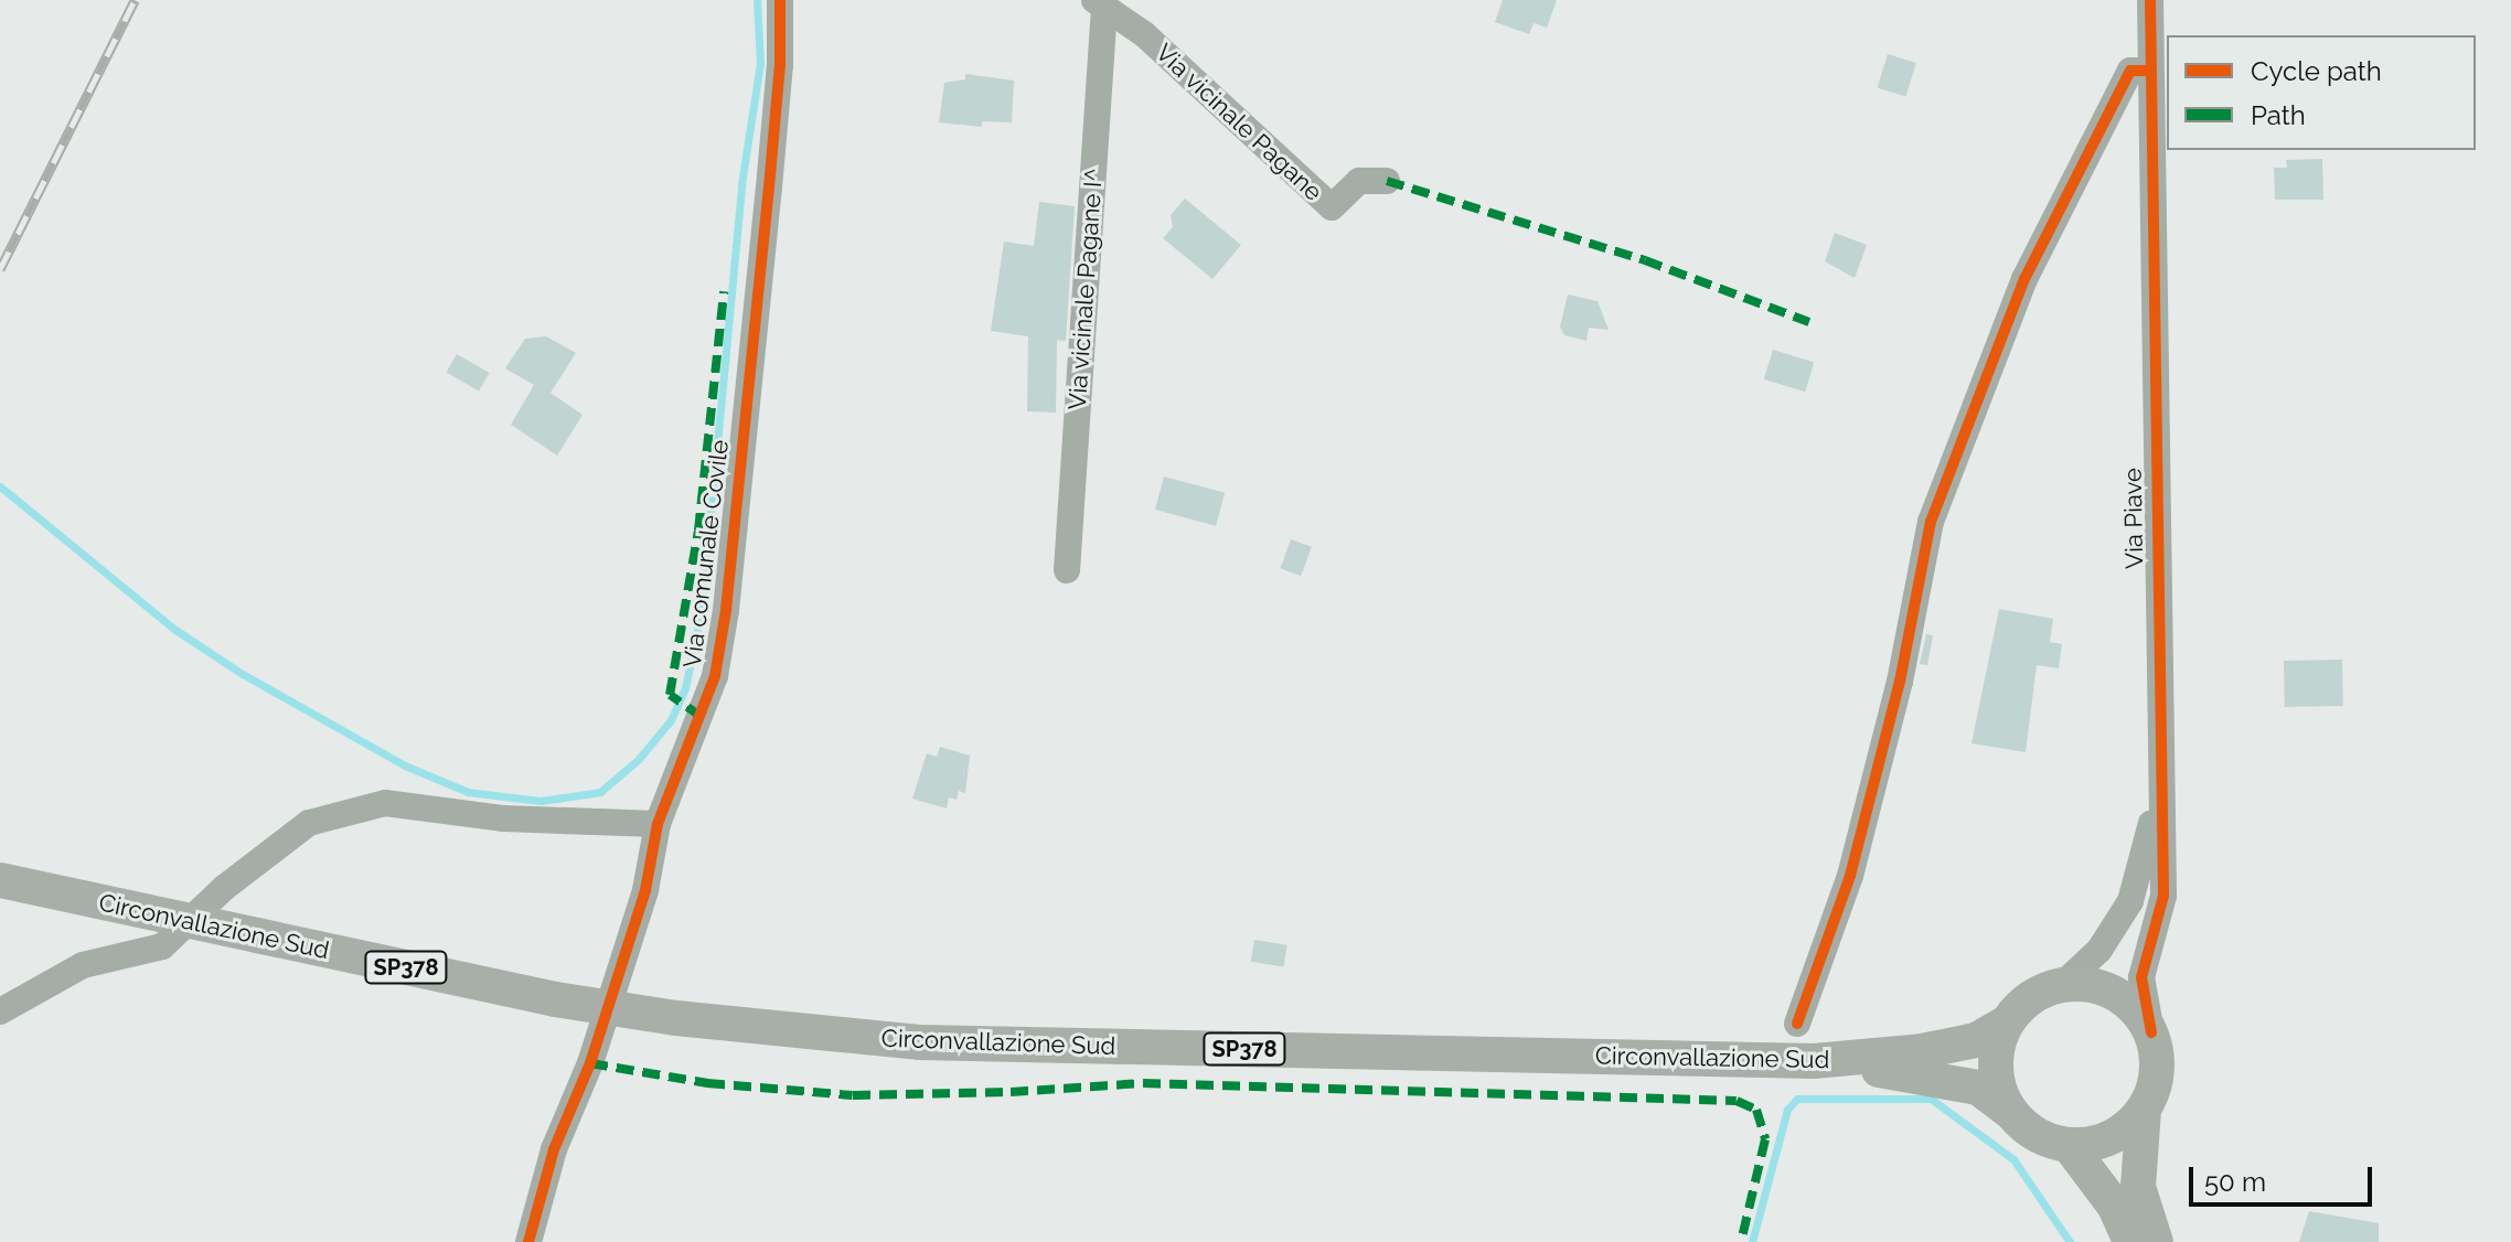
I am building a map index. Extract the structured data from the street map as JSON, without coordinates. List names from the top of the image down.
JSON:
{
  "streets": {
    "main road": ["Circonvallazione Sud", "SP378"],
    "street": [
      "Via vicinale Pagane",
      "Via vicinale Pagane I^",
      "Via Piave",
      "Via comunale Covile"
    ]
  },
  "crossings": [
    ["Via vicinale Pagane", "Via vicinale Pagane I^"],
    ["Via Piave", "Circonvallazione Sud"],
    ["Via Piave", "SP378"],
    ["Circonvallazione Sud", "SP378"]
  ],
  "legend": ["Cycle path", "Path"],
  "scale_bar": "50 m"
}
